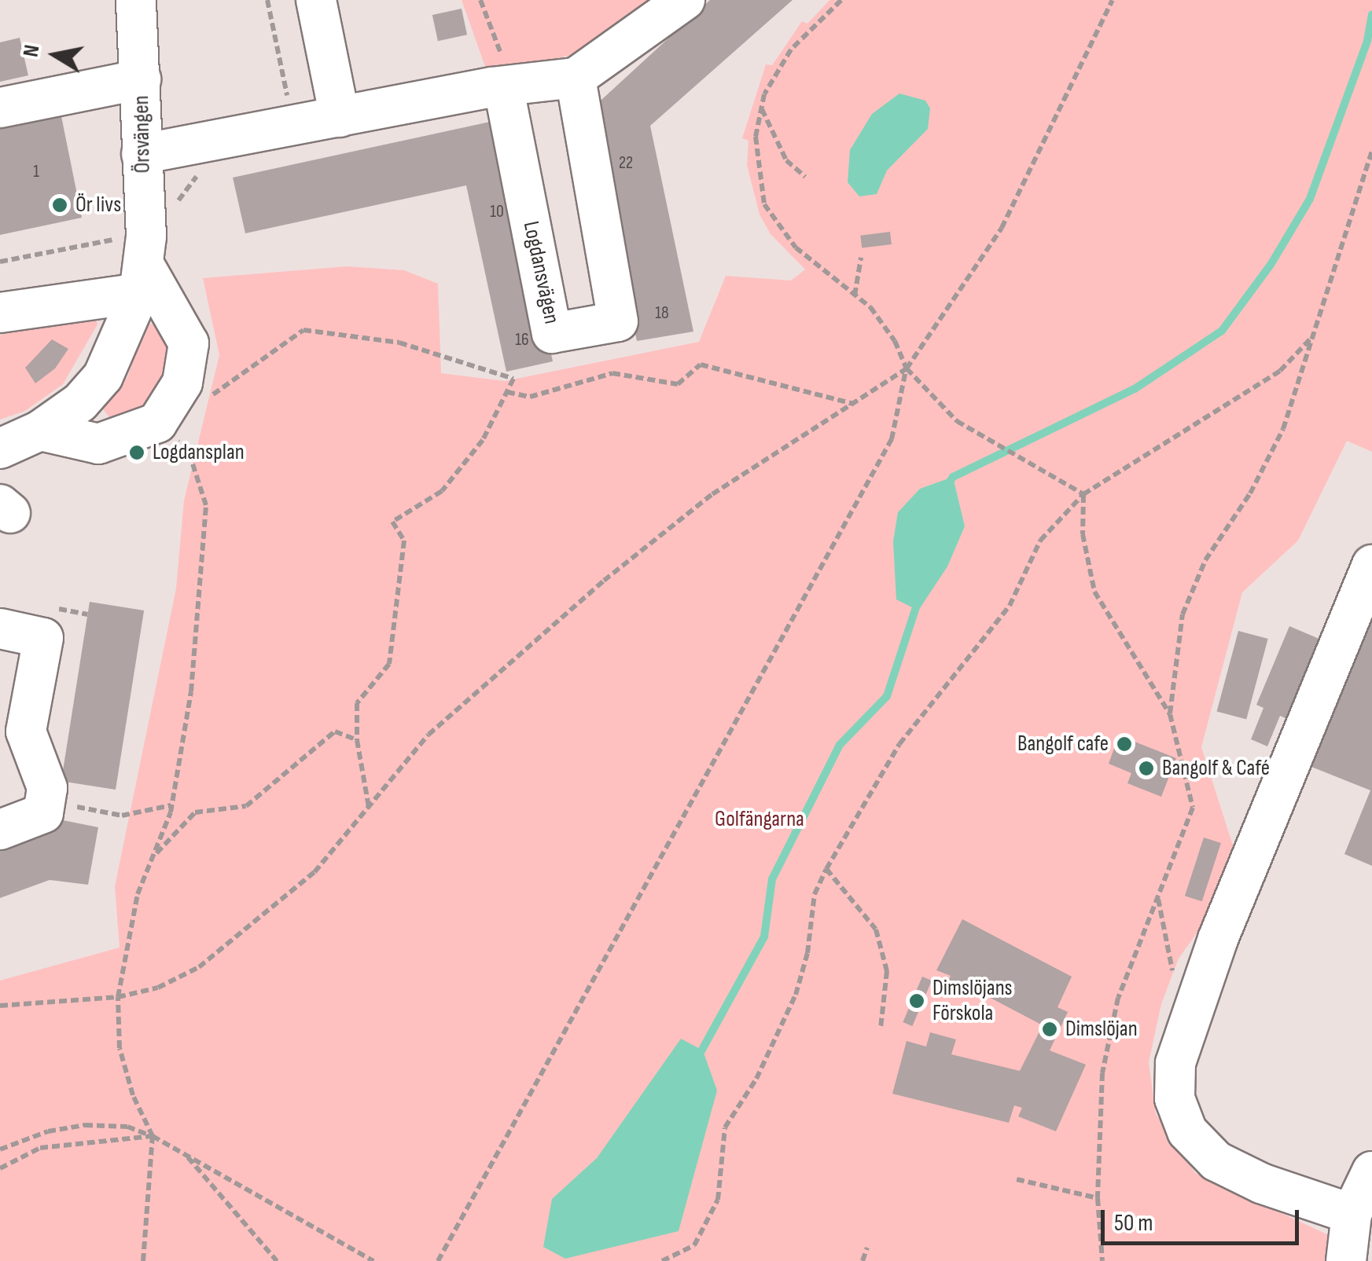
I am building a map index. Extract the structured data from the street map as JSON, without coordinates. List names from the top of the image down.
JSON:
{
  "streets": {
    "street": ["Örsvängen", "Logdansvägen"]
  },
  "parks": ["Golfängarna"],
  "places": [
    "Ör livs",
    "Logdansplan",
    "Bangolf cafe",
    "Bangolf & Café",
    "Dimslöjans Förskola",
    "Dimslöjan"
  ],
  "house_numbers": [
    "22",
    "1",
    "10",
    "18",
    "16"
  ],
  "scale_bar": "50 m",
  "north": "left"
}
